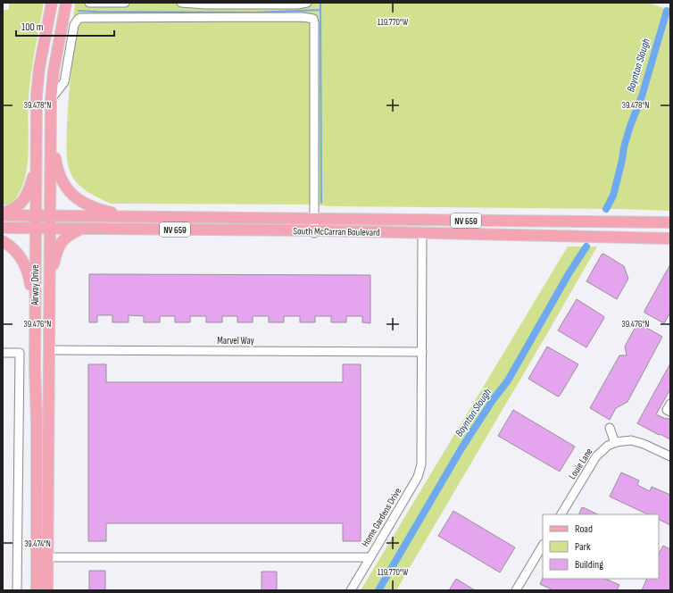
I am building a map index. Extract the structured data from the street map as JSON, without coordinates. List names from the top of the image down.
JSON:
{
  "streets": {
    "main road": ["NV 659", "South McCarran Boulevard", "Airway Drive"],
    "street": ["Marvel Way", "Louie Lane", "Home Gardens Drive"]
  },
  "crossings": [
    ["South McCarran Boulevard", "Airway Drive"],
    ["South McCarran Boulevard", "Home Gardens Drive"],
    ["Airway Drive", "Marvel Way"],
    ["Airway Drive", "Home Gardens Drive"],
    ["Marvel Way", "Home Gardens Drive"]
  ],
  "water": ["Boynton Slough"],
  "legend": ["Road", "Park", "Building"],
  "scale_bar": "100 m",
  "coordinates": [
    "119.770°W",
    "39.478°N",
    "39.476°N",
    "39.474°N"
  ]
}
